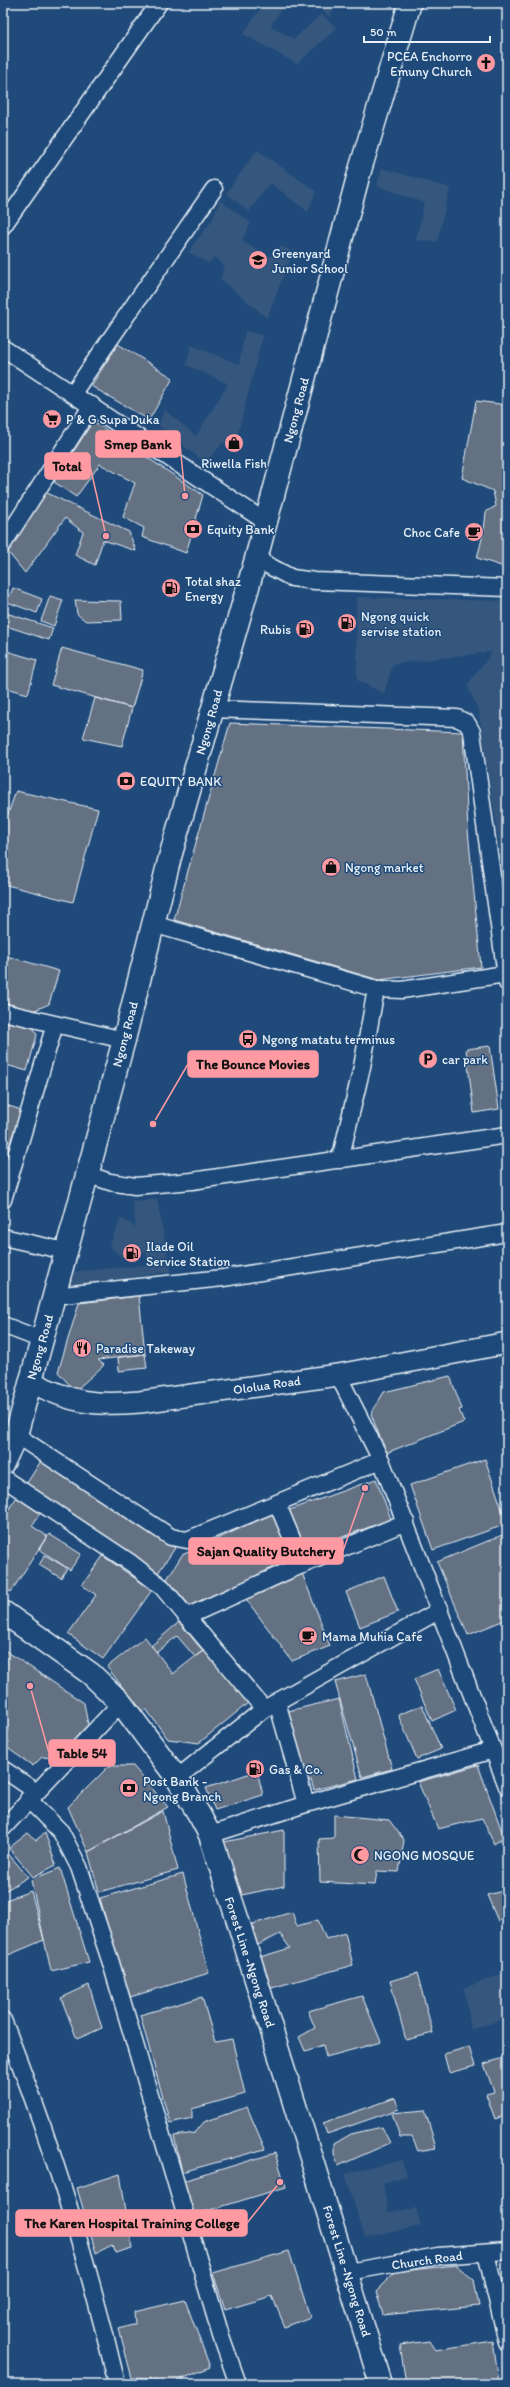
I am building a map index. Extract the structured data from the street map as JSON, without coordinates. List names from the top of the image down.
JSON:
{
  "streets": {
    "main road": ["Ngong Road", "Forest Line -Ngong Road"],
    "street": ["Ololua Road", "Church Road"]
  },
  "crossings": [
    ["Ngong Road", "Ololua Road"],
    ["Forest Line -Ngong Road", "Church Road"]
  ],
  "places": {
    "church": ["PCEA Enchorro Emuny Church"],
    "school or university": ["Greenyard Junior School"],
    "supermarket": ["P & G Supa Duka"],
    "shop": ["Riwella Fish", "Ngong market"],
    "other": [
      "Smep Bank",
      "Total",
      "The Bounce Movies",
      "Sajan Quality Butchery",
      "Table 54",
      "The Karen Hospital Training College"
    ],
    "bank": ["Equity Bank", "EQUITY BANK", "Post Bank - Ngong Branch"],
    "cafe": ["Choc Cafe", "Mama Muhia Cafe"],
    "fuel station": [
      "Total shaz Energy",
      "Ngong quick servise station",
      "Rubis",
      "Ilade Oil Service Station",
      "Gas & Co."
    ],
    "bus stop": ["Ngong matatu terminus"],
    "parking": ["car park"],
    "restaurant": ["Paradise Takeway"],
    "mosque": ["NGONG MOSQUE"]
  },
  "scale_bar": "50 m"
}
